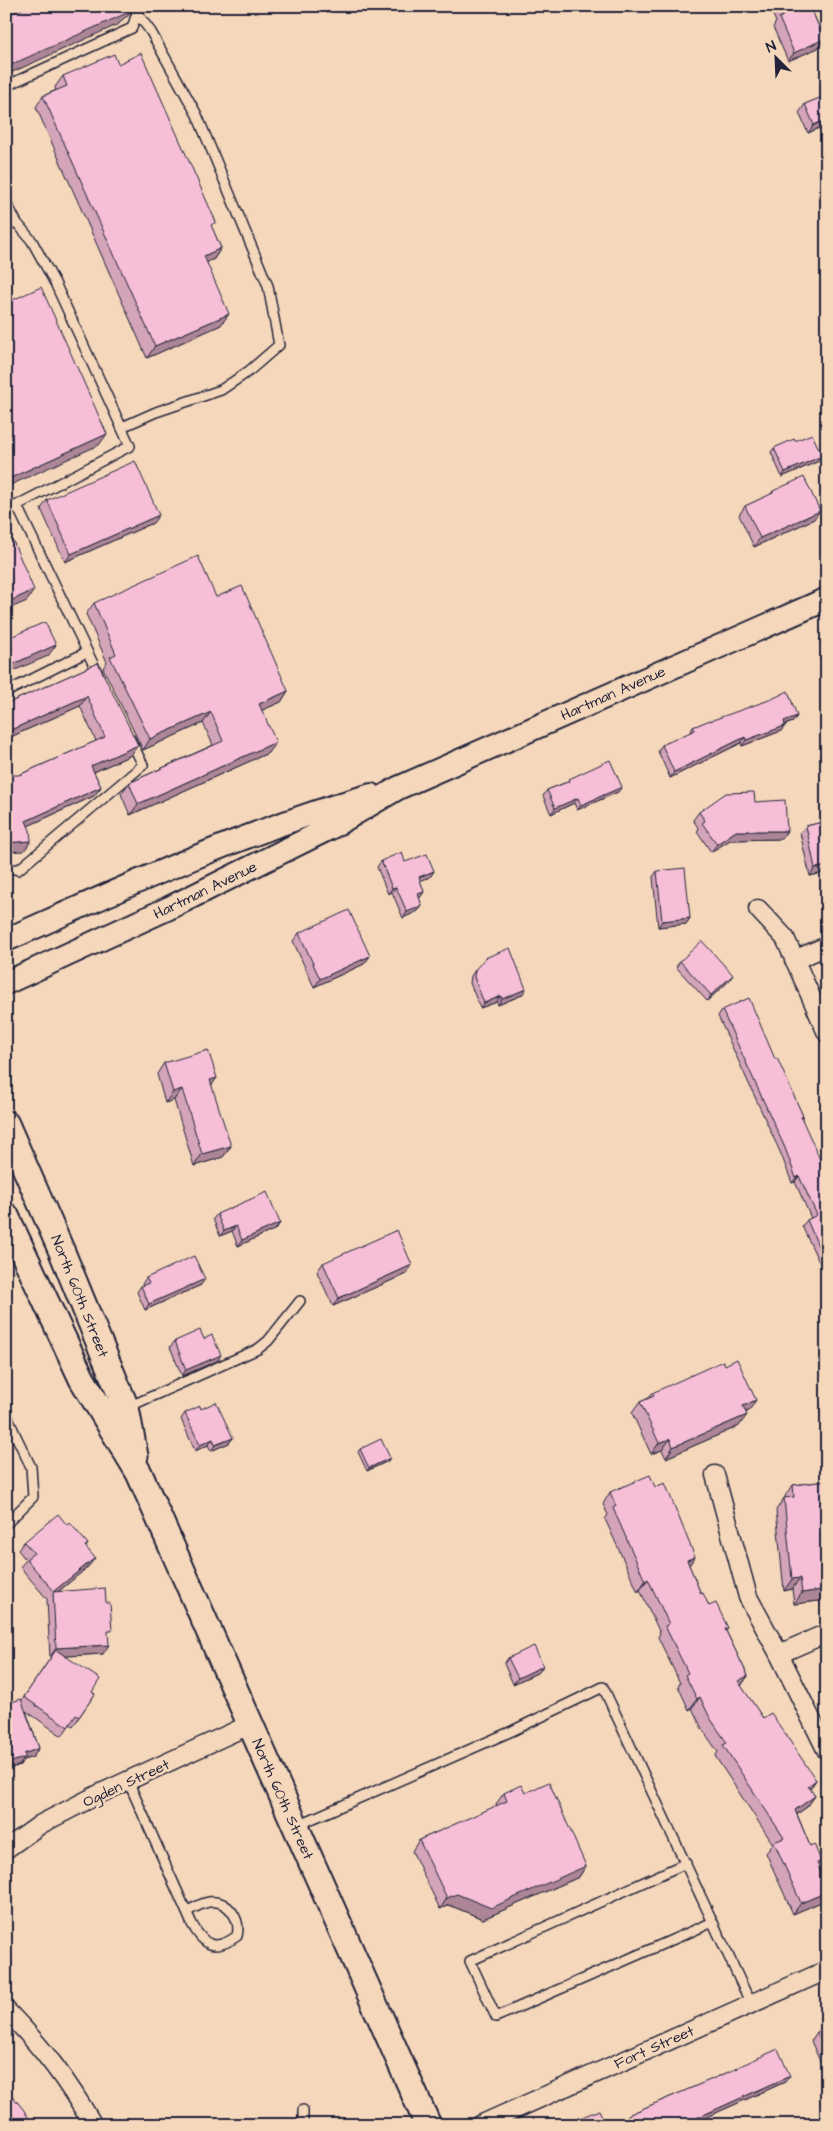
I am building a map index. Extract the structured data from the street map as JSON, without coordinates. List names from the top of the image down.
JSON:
{
  "streets": {
    "main road": ["North 60th Street"],
    "street": ["Hartman Avenue", "Ogden Street", "Fort Street"]
  },
  "crossings": [
    ["North 60th Street", "Ogden Street"]
  ],
  "north": "top left"
}
